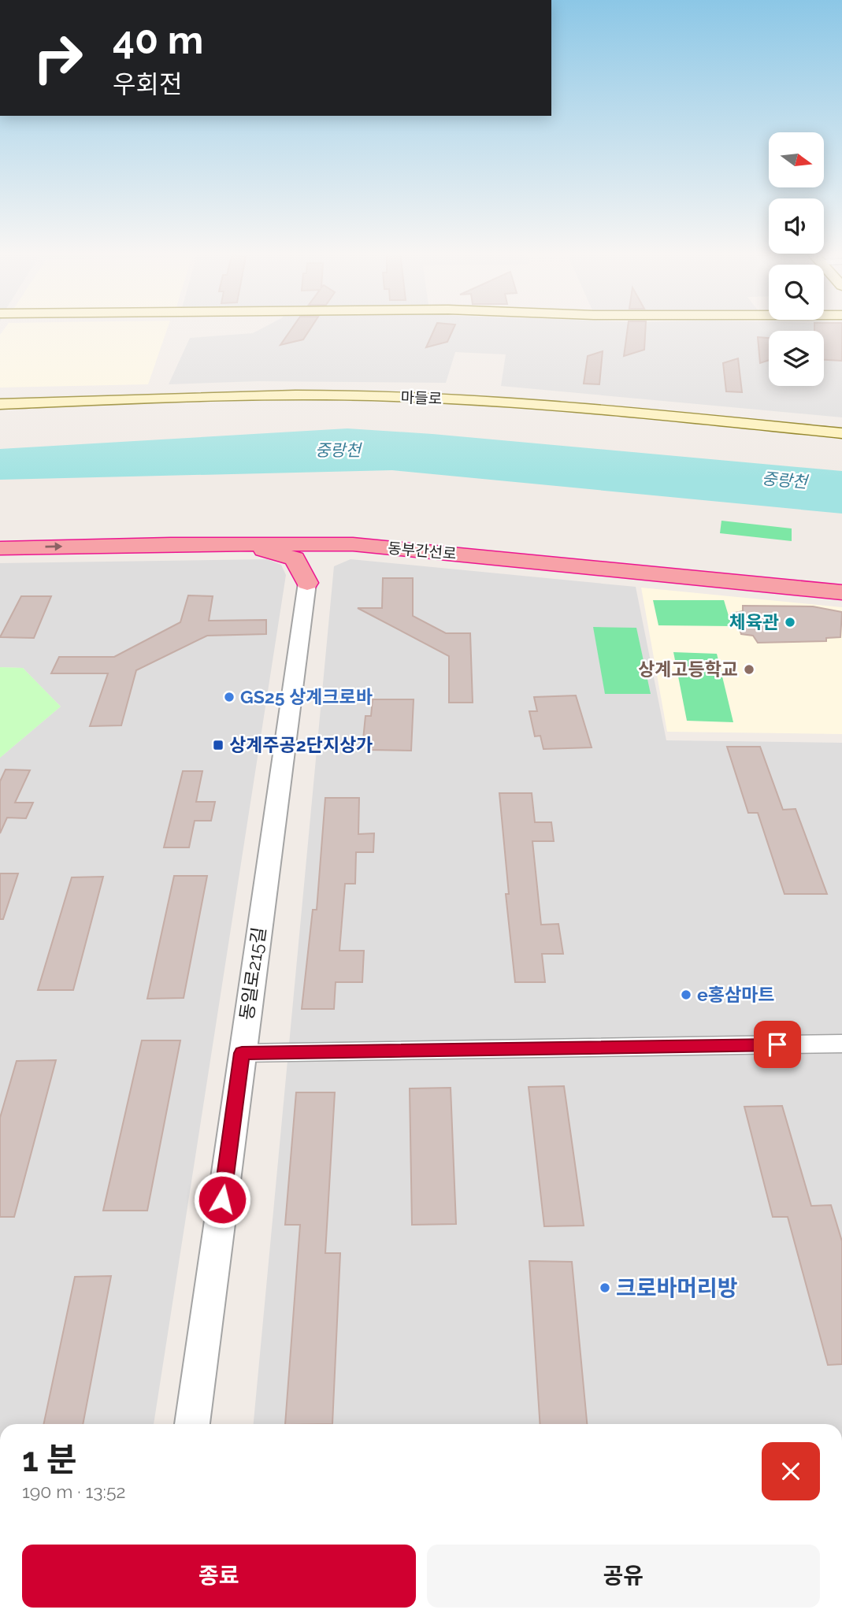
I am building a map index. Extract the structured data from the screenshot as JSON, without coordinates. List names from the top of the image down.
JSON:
{
  "streets": {
    "highway": ["동부간선로"],
    "main road": ["마들로"],
    "street": ["동일로215길"]
  },
  "water": ["중랑천"],
  "places": {
    "other": [
      "체육관",
      "상계고등학교",
      "GS25 상계크로바",
      "e홍삼마트",
      "크로바머리방"
    ],
    "transit": ["상계주공2단지상가"]
  },
  "north": "right",
  "page": {
    "turn": ["40 m", "우회전"],
    "heading": ["1 분", "190 m · 13:52"],
    "buttons": ["종료", "공유"]
  }
}
